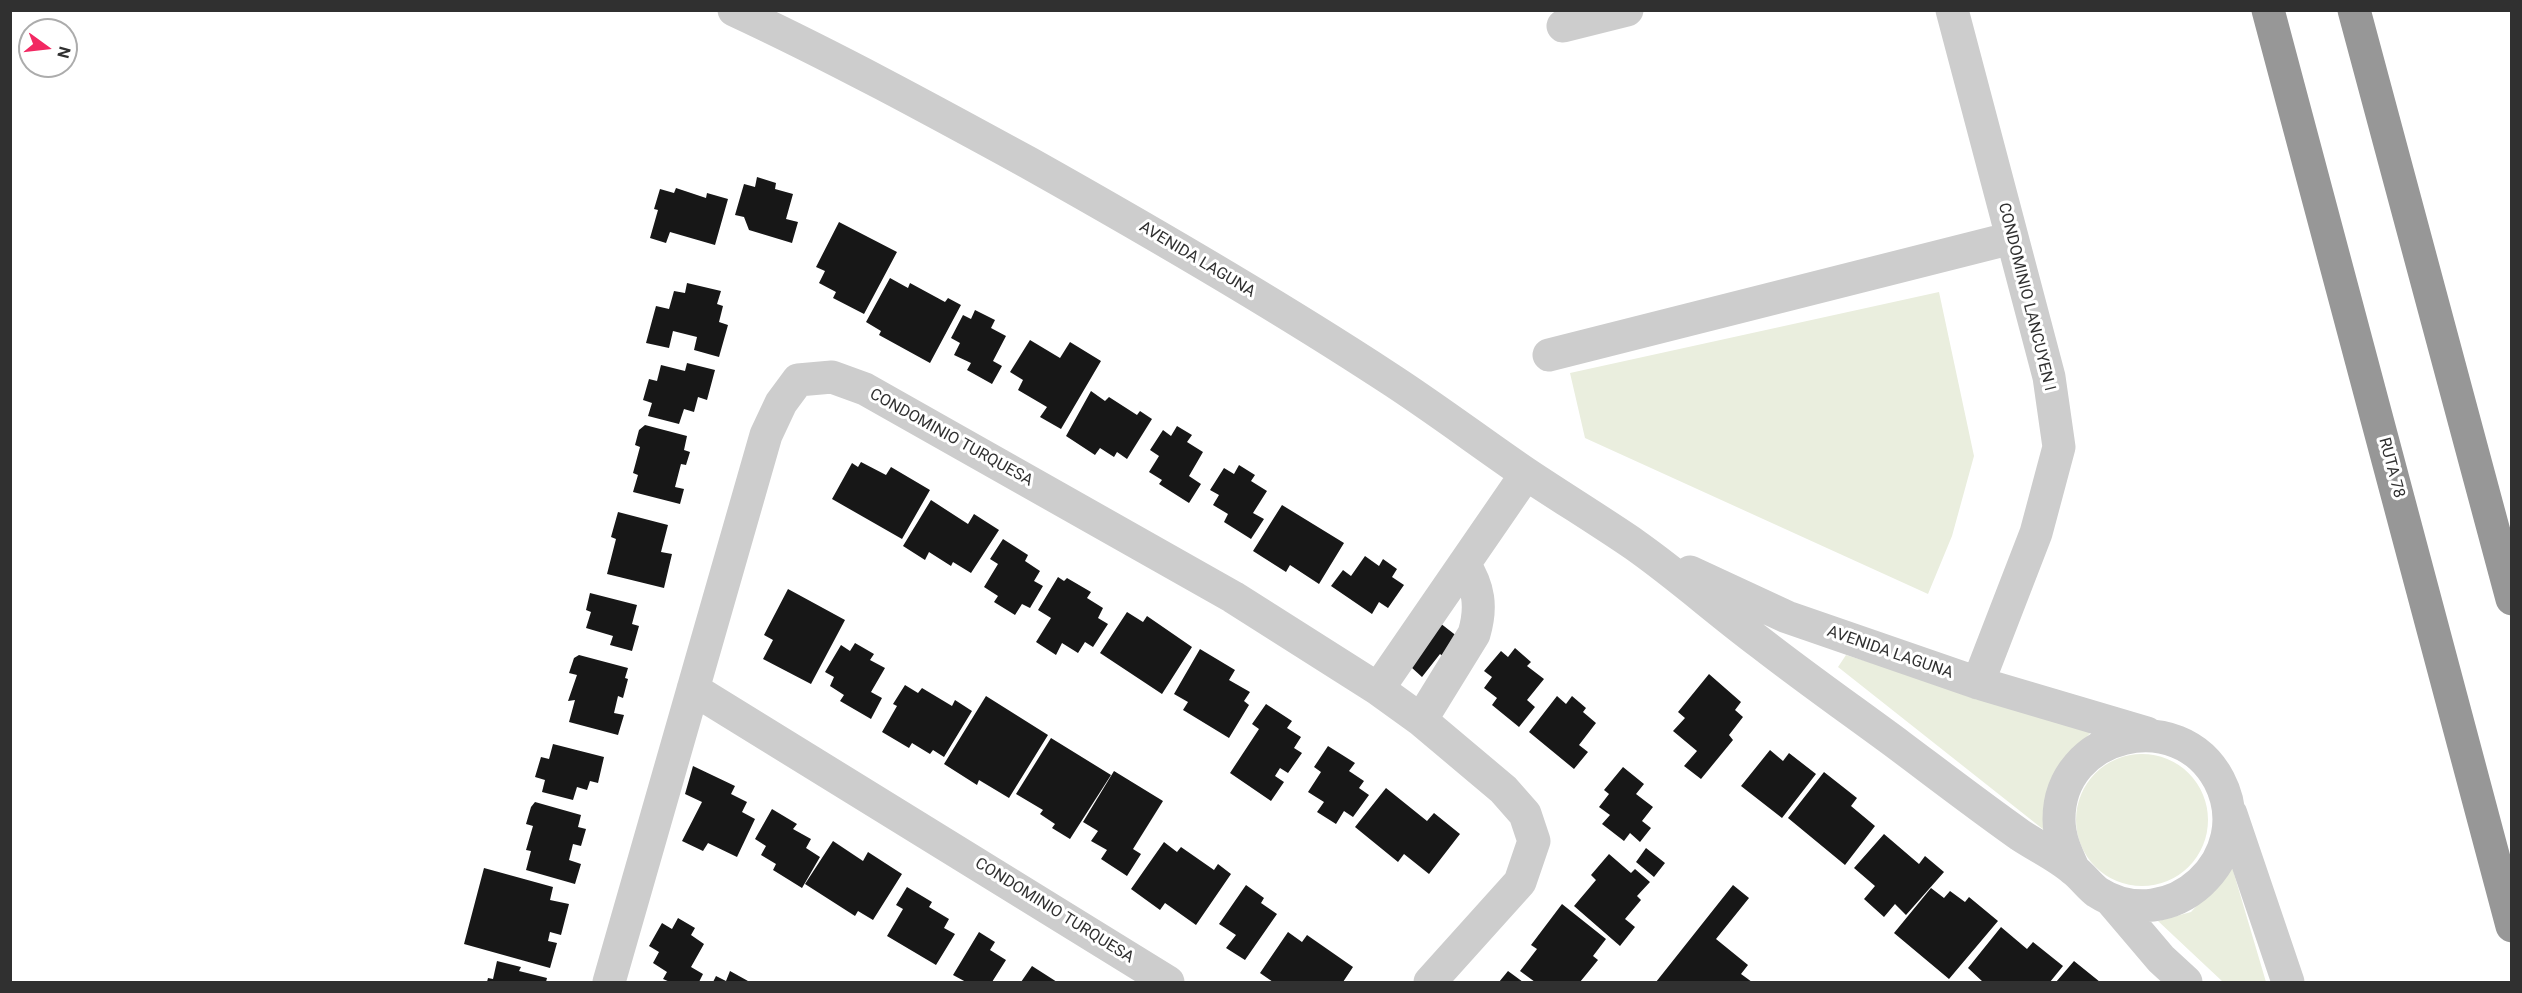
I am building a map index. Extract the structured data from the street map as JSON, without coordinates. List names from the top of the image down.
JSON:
{
  "streets": {
    "highway": ["RUTA 78"],
    "street": ["AVENIDA LAGUNA", "CONDOMINIO LANCUYEN I", "CONDOMINIO TURQUESA"]
  },
  "crossings": [
    ["AVENIDA LAGUNA", "CONDOMINIO LANCUYEN I"]
  ],
  "north": "right"
}
